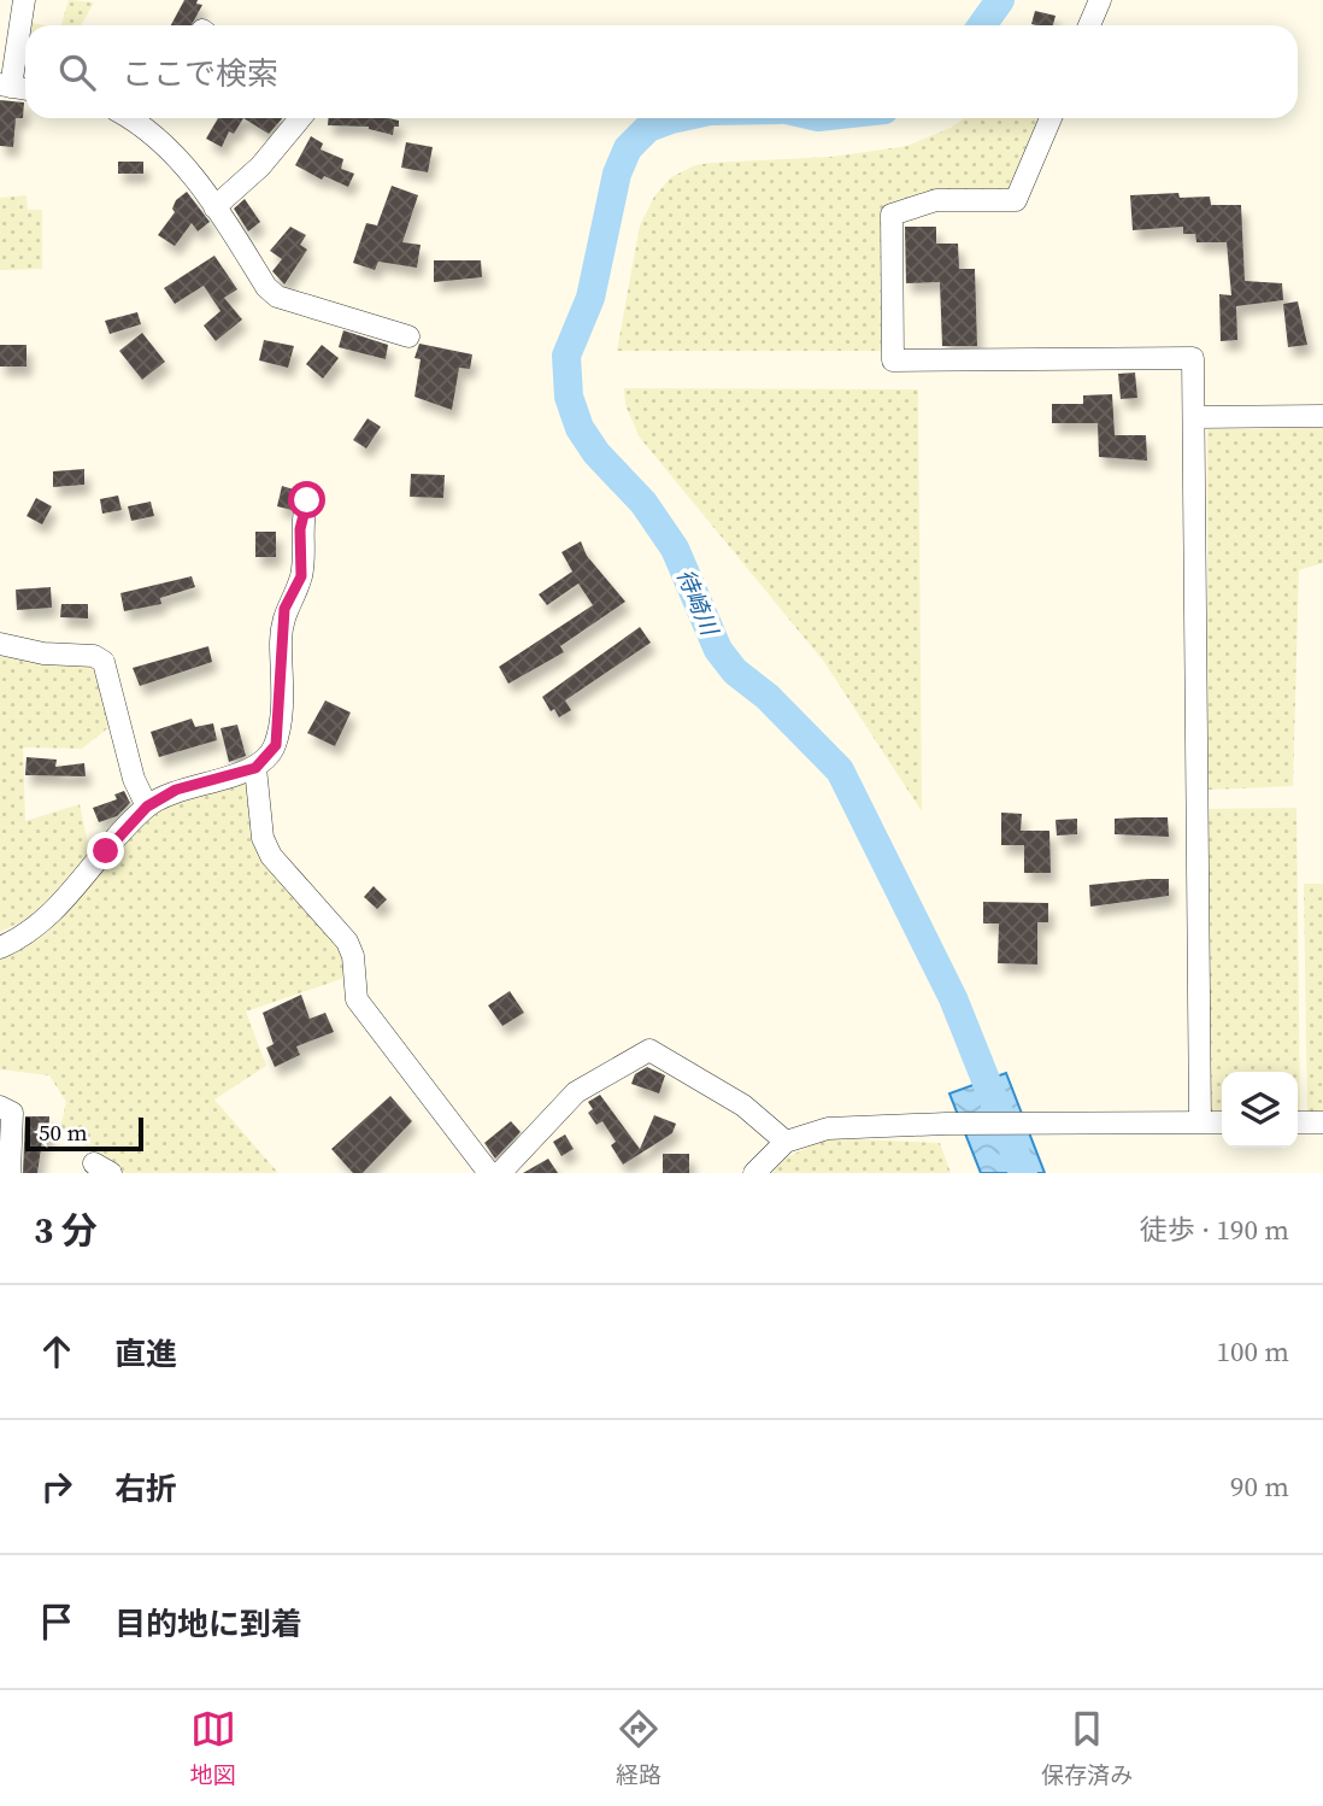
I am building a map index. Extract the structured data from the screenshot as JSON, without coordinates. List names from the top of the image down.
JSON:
{
  "water": ["待崎川"],
  "scale_bar": "50 m",
  "page": {
    "search": "ここで検索",
    "scale": "50 m",
    "heading": ["3 分", "徒歩 · 190 m"],
    "list": [
      ["直進", "100 m"],
      ["右折", "90 m"],
      "目的地に到着"
    ],
    "nav": ["地図", "経路", "保存済み"]
  }
}
